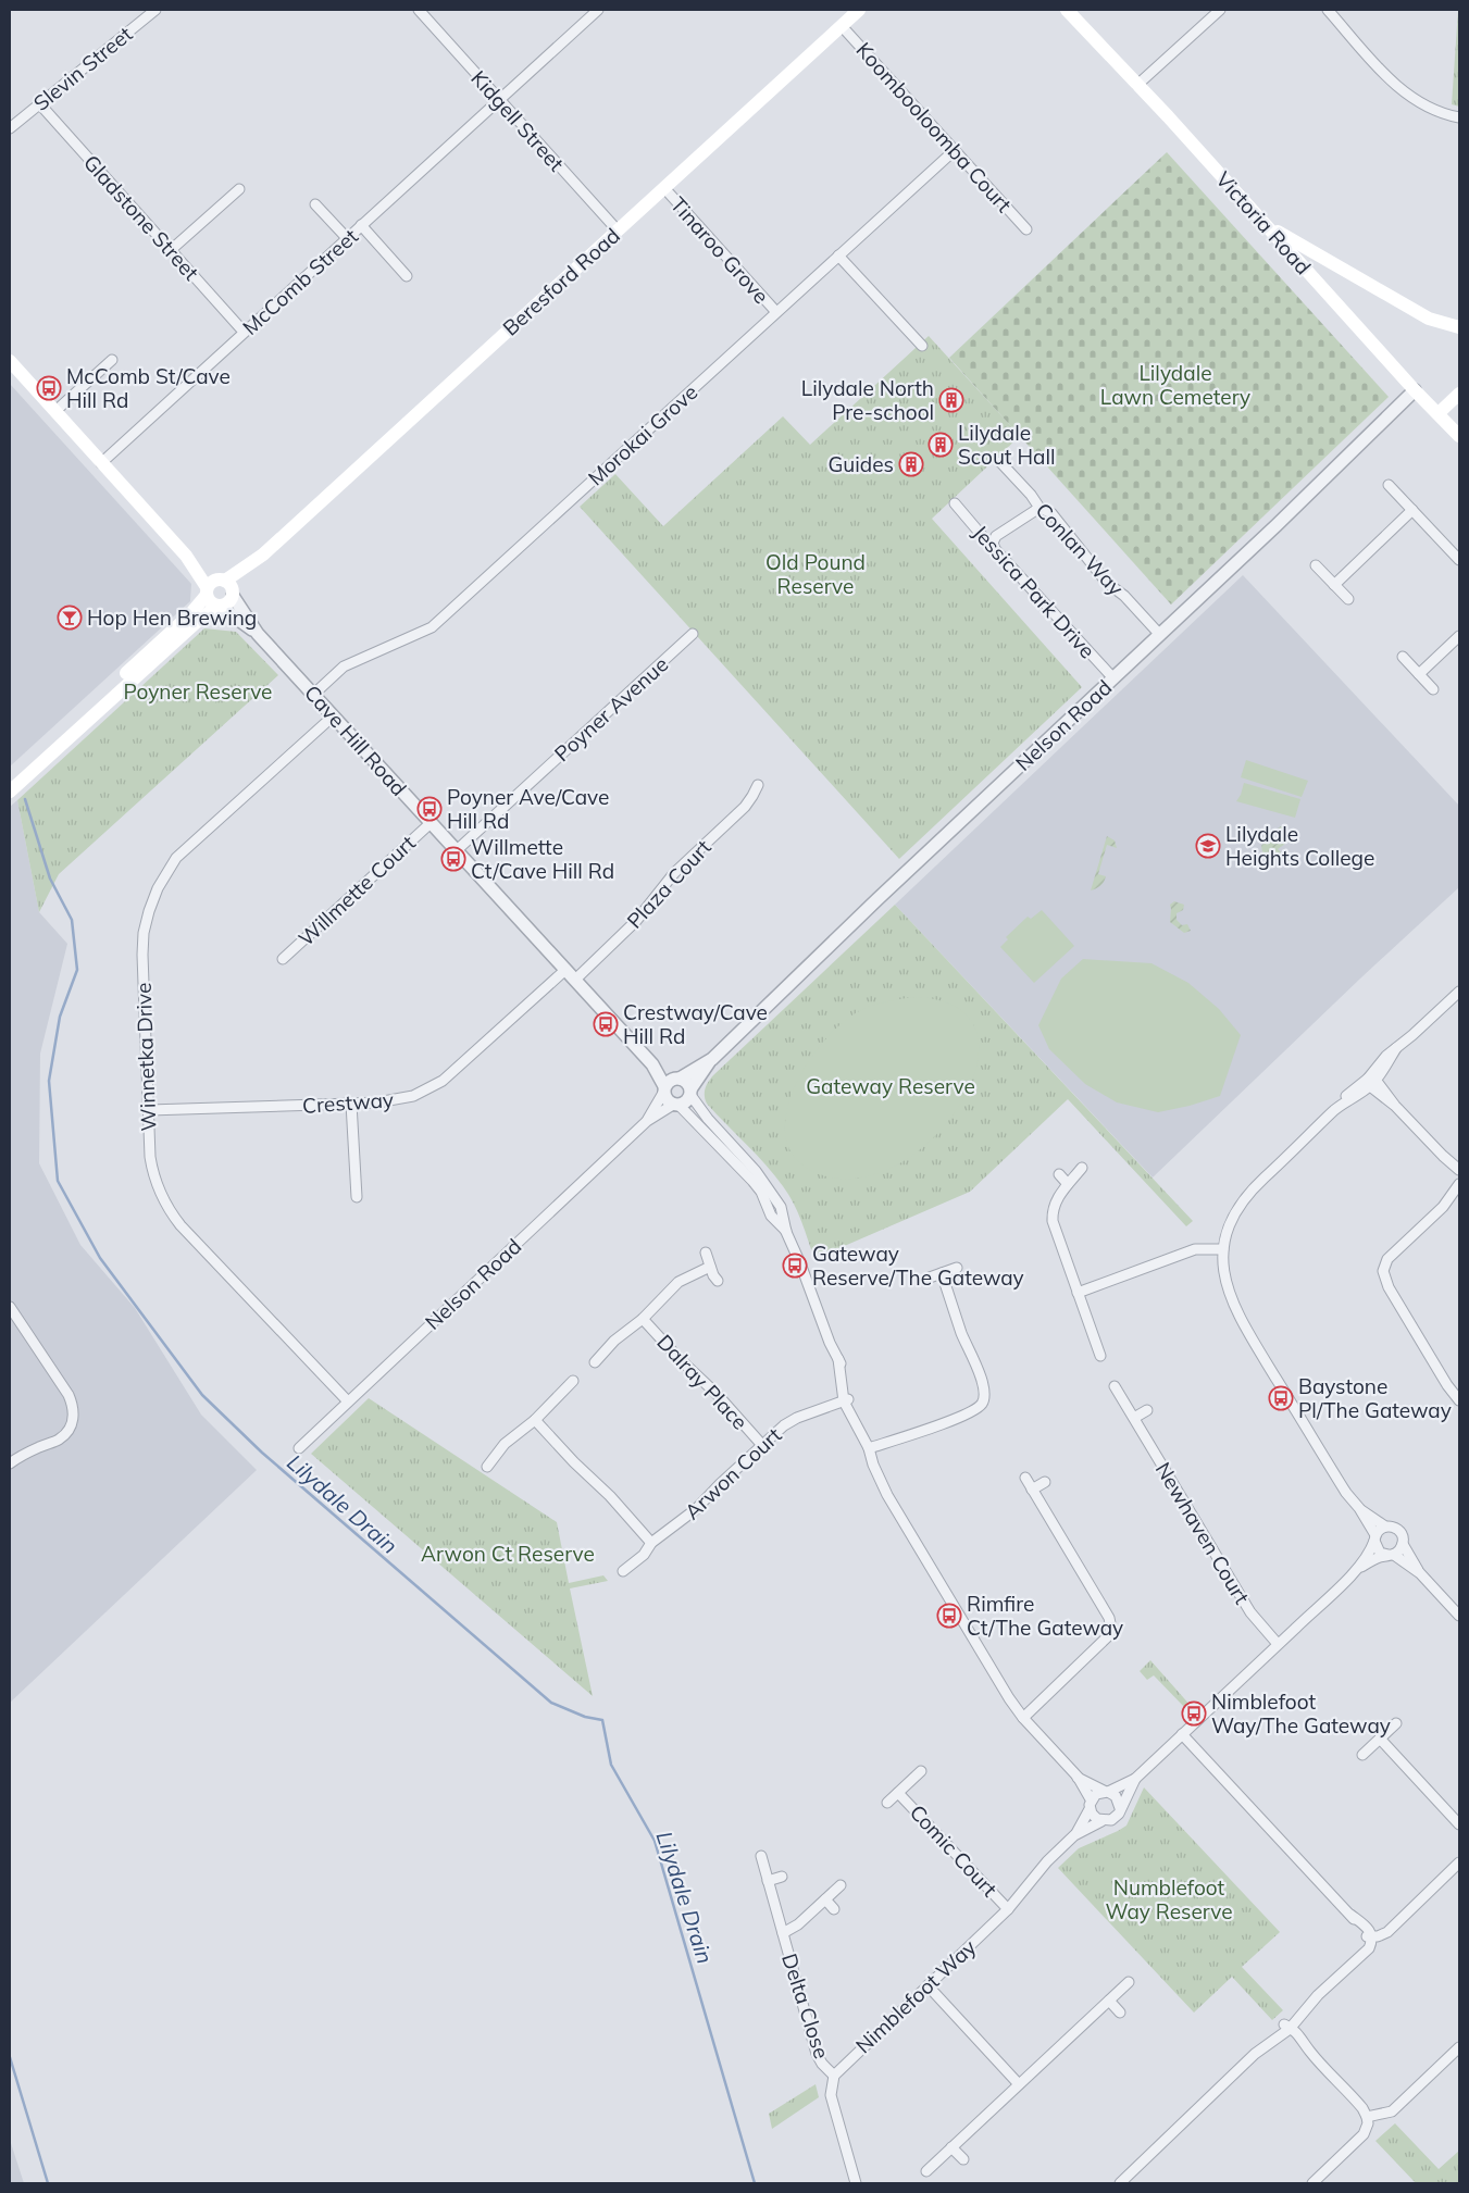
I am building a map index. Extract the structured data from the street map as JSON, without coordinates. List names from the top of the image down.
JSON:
{
  "streets": {
    "main road": ["Victoria Road", "Beresford Road", "Cave Hill Road"],
    "street": [
      "Slevin Street",
      "Kidgell Street",
      "Koombooloomba Court",
      "Gladstone Street",
      "Tinaroo Grove",
      "McComb Street",
      "Morokai Grove",
      "Conlan Way",
      "Jessica Park Drive",
      "Poyner Avenue",
      "Nelson Road",
      "Plaza Court",
      "Willmette Court",
      "Winnetka Drive",
      "Crestway",
      "Dalray Place",
      "Arwon Court",
      "Newhaven Court",
      "Comic Court",
      "Nimblefoot Way",
      "Delta Close"
    ]
  },
  "crossings": [
    ["Slevin Street", "Gladstone Street"],
    ["Kidgell Street", "McComb Street"],
    ["Kidgell Street", "Beresford Road"],
    ["Koombooloomba Court", "Beresford Road"],
    ["Koombooloomba Court", "Morokai Grove"],
    ["Gladstone Street", "McComb Street"],
    ["Victoria Road", "Nelson Road"],
    ["Tinaroo Grove", "Beresford Road"],
    ["Tinaroo Grove", "Morokai Grove"],
    ["McComb Street", "Cave Hill Road"],
    ["Beresford Road", "Cave Hill Road"],
    ["Morokai Grove", "Cave Hill Road"],
    ["Conlan Way", "Nelson Road"],
    ["Jessica Park Drive", "Nelson Road"],
    ["Poyner Avenue", "Cave Hill Road"],
    ["Nelson Road", "Cave Hill Road"],
    ["Nelson Road", "Winnetka Drive"],
    ["Cave Hill Road", "Plaza Court"],
    ["Cave Hill Road", "Willmette Court"],
    ["Cave Hill Road", "Winnetka Drive"],
    ["Cave Hill Road", "Crestway"],
    ["Winnetka Drive", "Crestway"],
    ["Dalray Place", "Arwon Court"],
    ["Comic Court", "Nimblefoot Way"],
    ["Nimblefoot Way", "Delta Close"]
  ],
  "water": ["Lilydale Drain"],
  "parks": [
    "Lilydale Lawn Cemetery",
    "Old Pound Reserve",
    "Poyner Reserve",
    "Gateway Reserve",
    "Arwon Ct Reserve",
    "Numblefoot Way Reserve"
  ],
  "places": {
    "bus stop": [
      "McComb St/Cave Hill Rd",
      "Poyner Ave/Cave Hill Rd",
      "Willmette Ct/Cave Hill Rd",
      "Crestway/Cave Hill Rd",
      "Gateway Reserve/The Gateway",
      "Baystone Pl/The Gateway",
      "Rimfire Ct/The Gateway",
      "Nimblefoot Way/The Gateway"
    ],
    "building": ["Lilydale North Pre-school", "Lilydale Scout Hall", "Guides"],
    "bar": ["Hop Hen Brewing"],
    "school or university": ["Lilydale Heights College"]
  }
}
